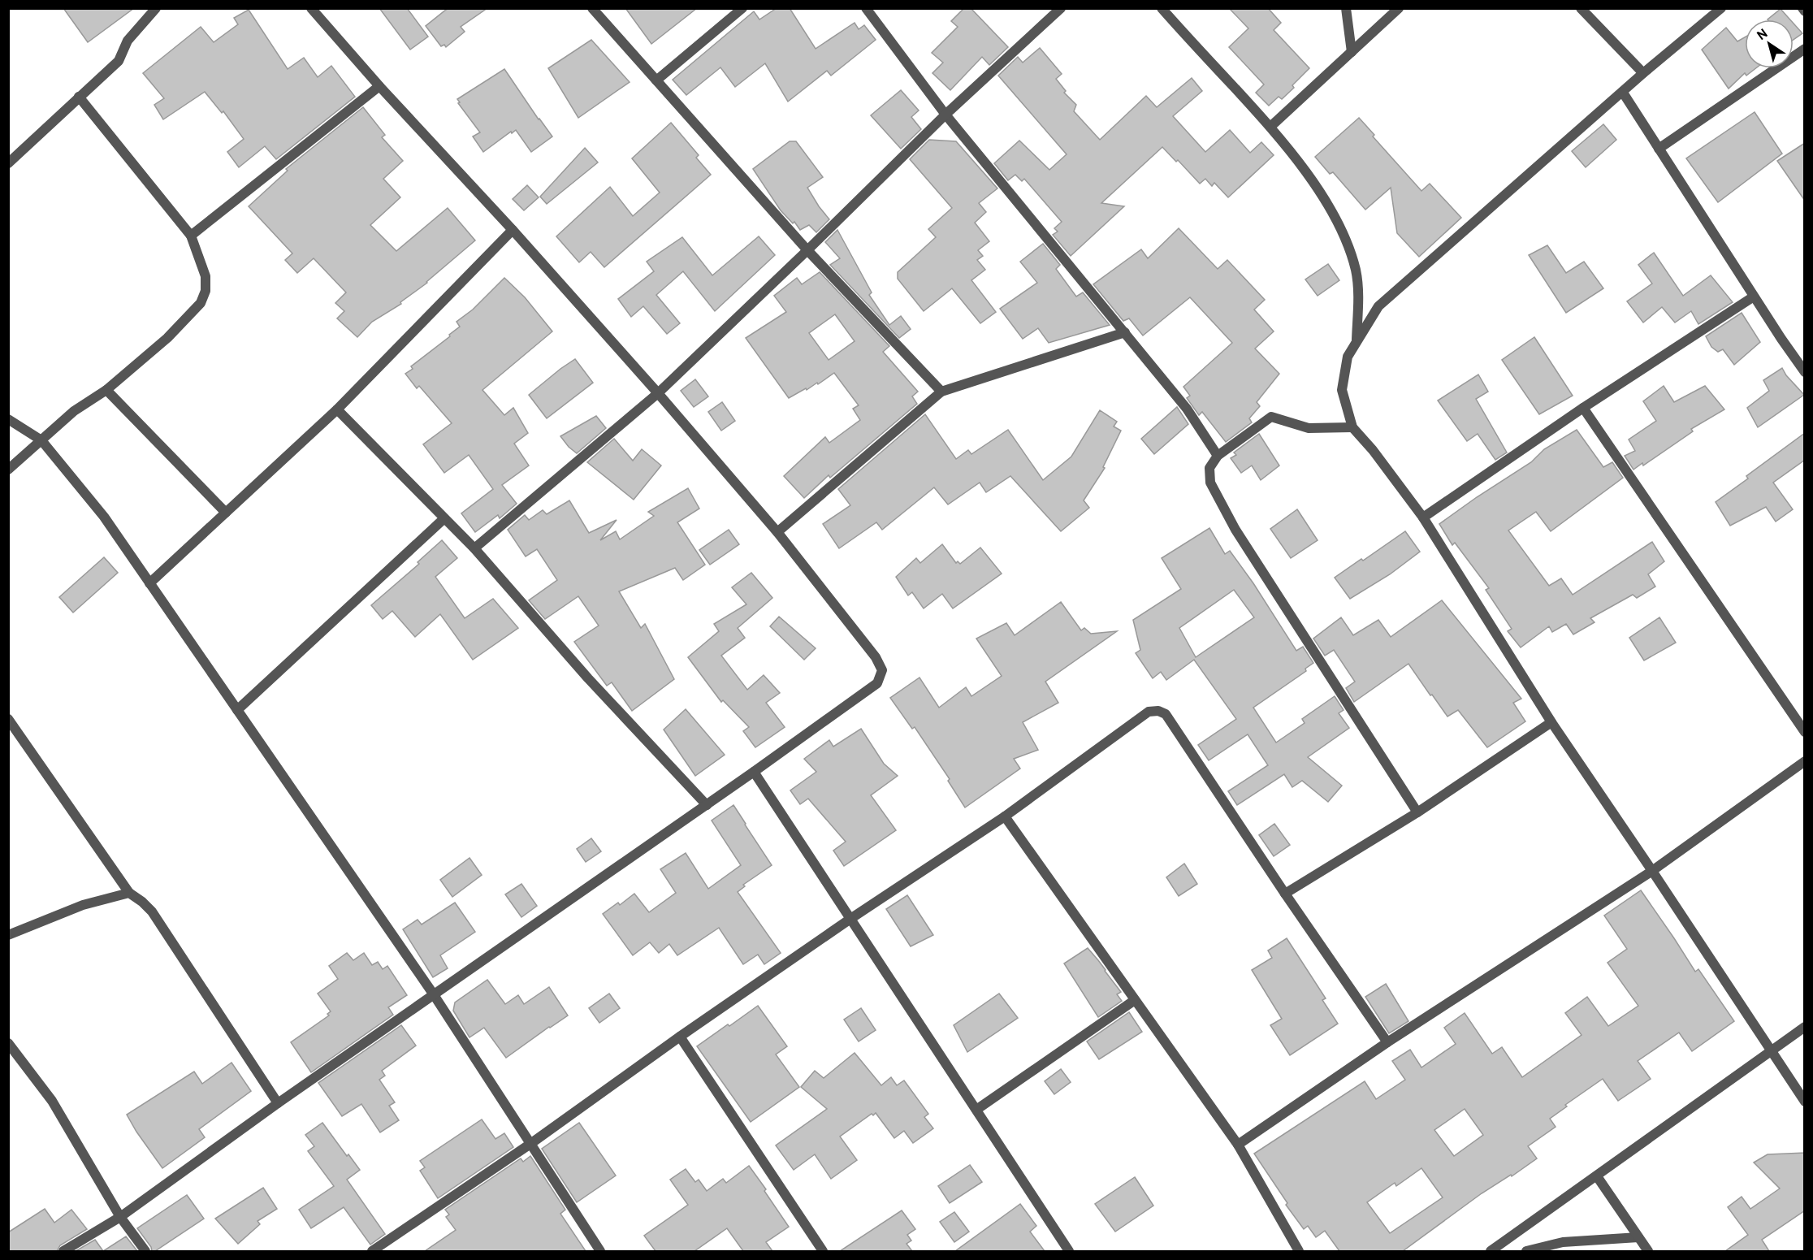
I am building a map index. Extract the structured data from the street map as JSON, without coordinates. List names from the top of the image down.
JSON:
{
  "north": "top left"
}
